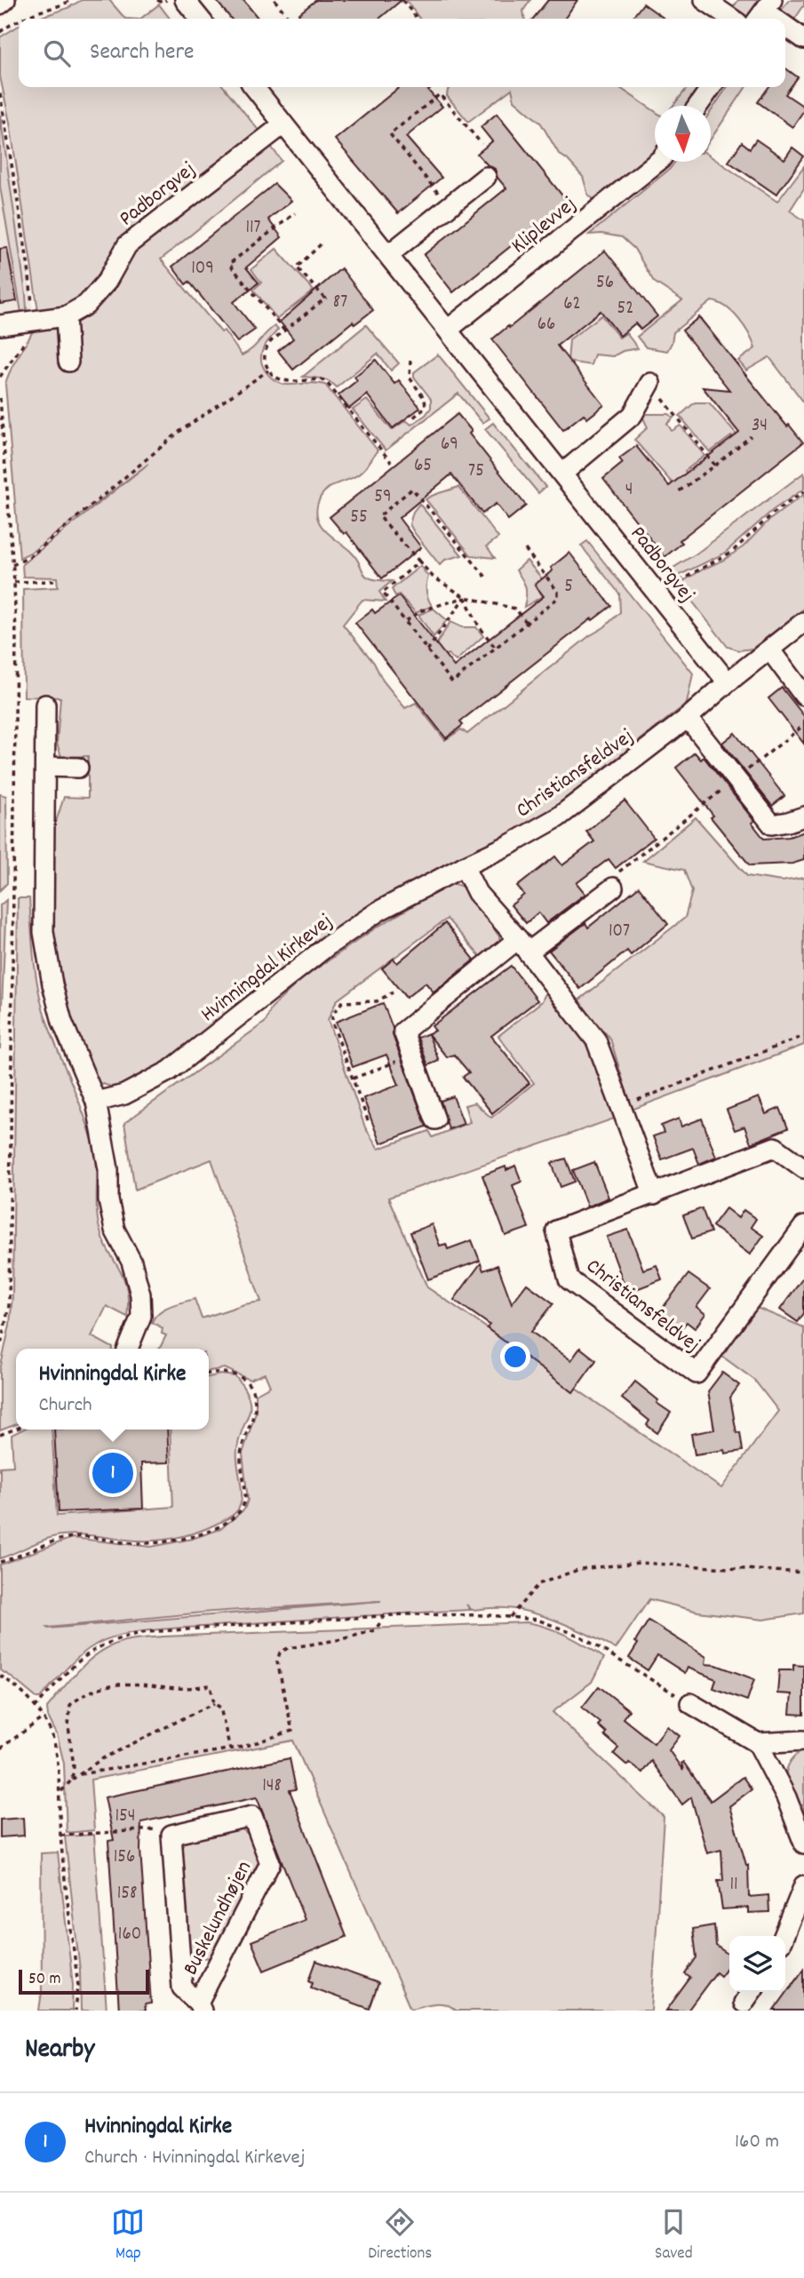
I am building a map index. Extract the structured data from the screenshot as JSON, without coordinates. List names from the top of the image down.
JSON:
{
  "streets": {
    "street": [
      "Padborgvej",
      "Kliplevvej",
      "Christiansfeldvej",
      "Hvinningdal Kirkevej",
      "Buskelundhøjen"
    ]
  },
  "crossings": [
    ["Padborgvej", "Kliplevvej"],
    ["Padborgvej", "Christiansfeldvej"],
    ["Christiansfeldvej", "Hvinningdal Kirkevej"]
  ],
  "house_numbers": [
    "117",
    "109",
    "56",
    "87",
    "62",
    "52",
    "66",
    "34",
    "69",
    "65",
    "75",
    "4",
    "59",
    "55",
    "5",
    "107",
    "148",
    "154",
    "156",
    "11",
    "158",
    "160"
  ],
  "scale_bar": "50 m",
  "north": "bottom",
  "page": {
    "search": "Search here",
    "popup": ["Hvinningdal Kirke", "Church"],
    "pins": "1",
    "scale": "50 m",
    "heading": "Nearby",
    "list": [
      {
        "mark": "1",
        "name": "Hvinningdal Kirke",
        "note": "Church · Hvinningdal Kirkevej",
        "value": "160 m"
      }
    ],
    "nav": ["Map", "Directions", "Saved"]
  }
}
